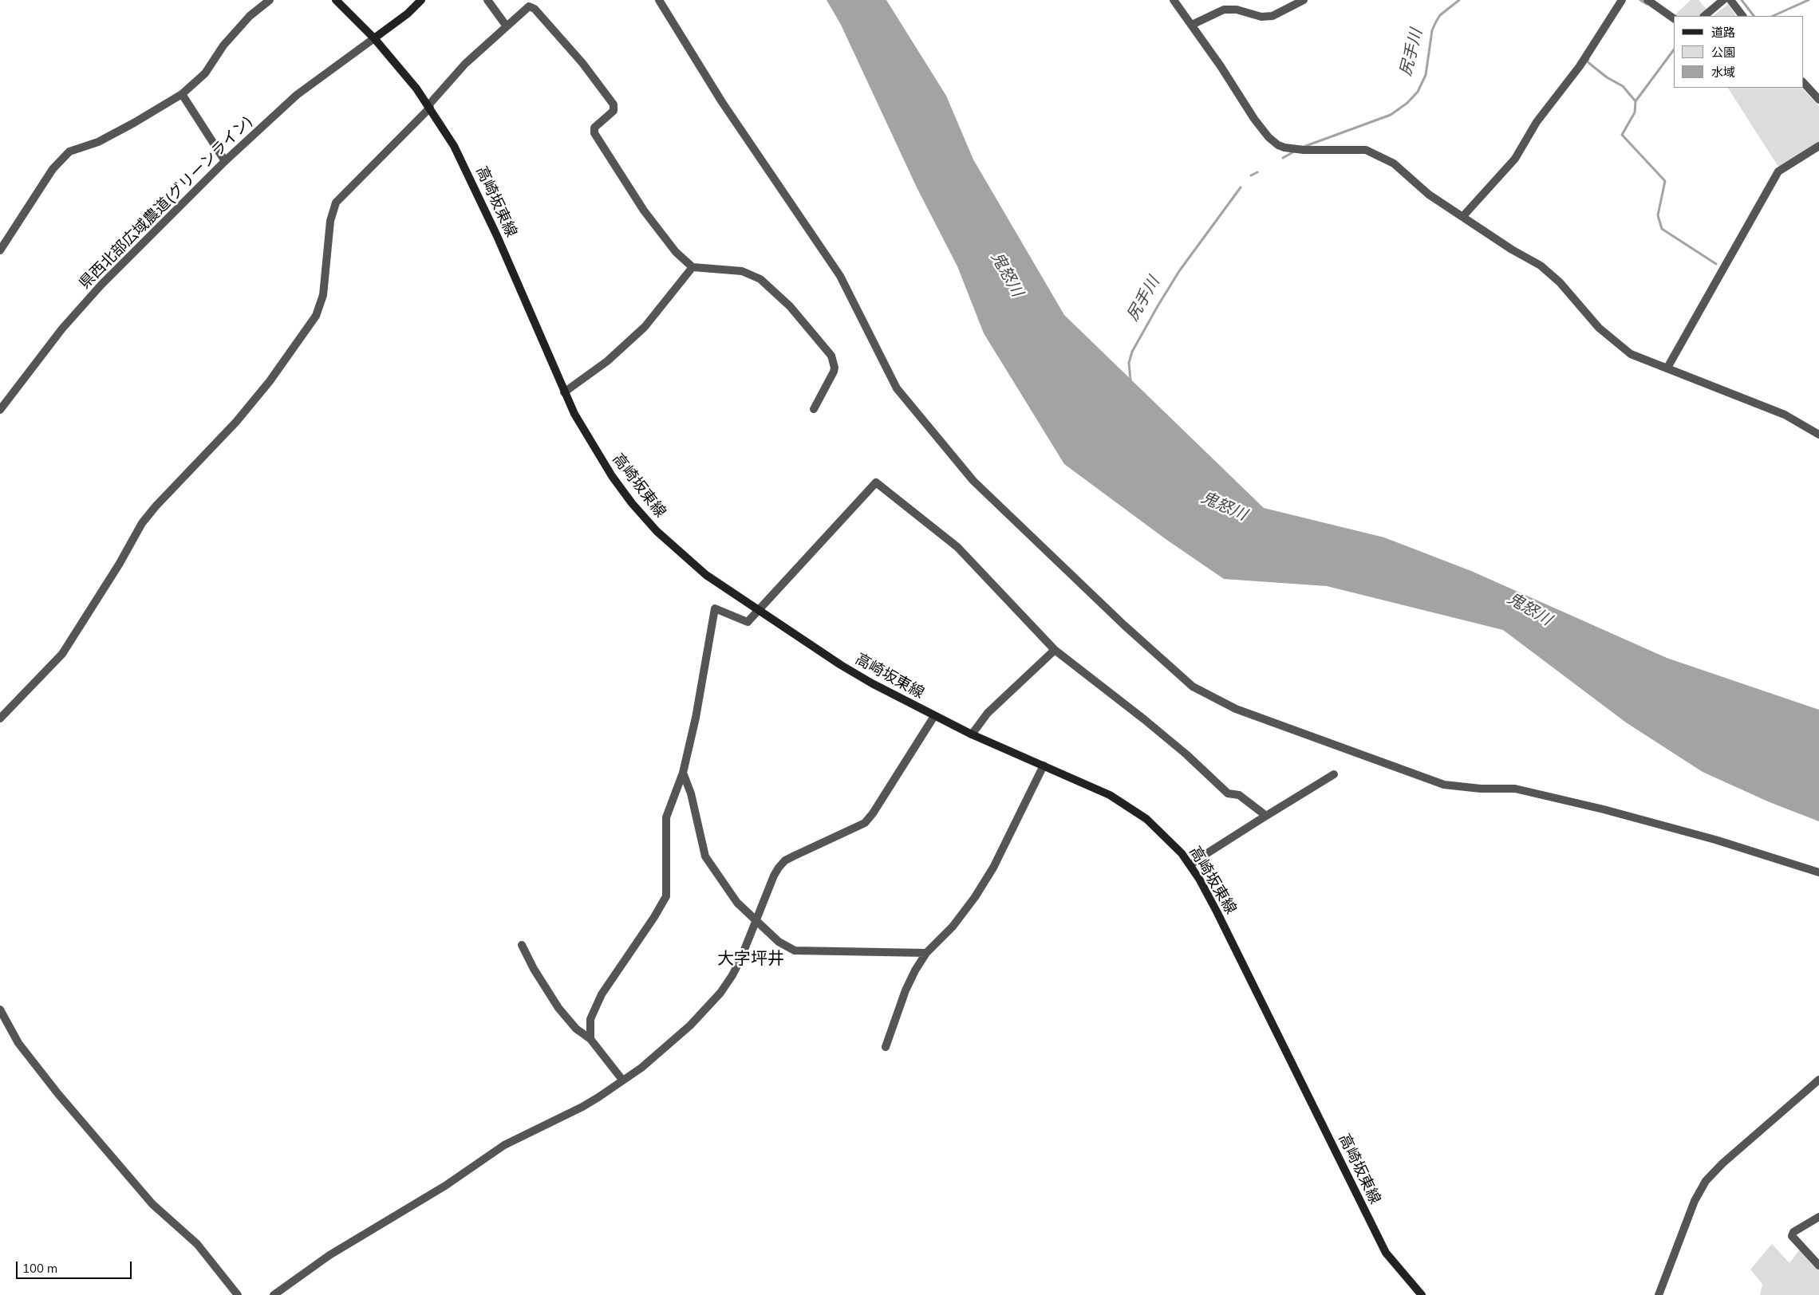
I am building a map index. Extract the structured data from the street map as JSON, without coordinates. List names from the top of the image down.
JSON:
{
  "streets": {
    "main road": ["高崎坂東線"],
    "street": ["県西北部広域農道(グリーンライン)"]
  },
  "crossings": [
    ["高崎坂東線", "県西北部広域農道(グリーンライン)"]
  ],
  "districts": ["大字坪井"],
  "water": ["尻手川", "鬼怒川"],
  "legend": ["道路", "公園", "水域"],
  "scale_bar": "100 m"
}
